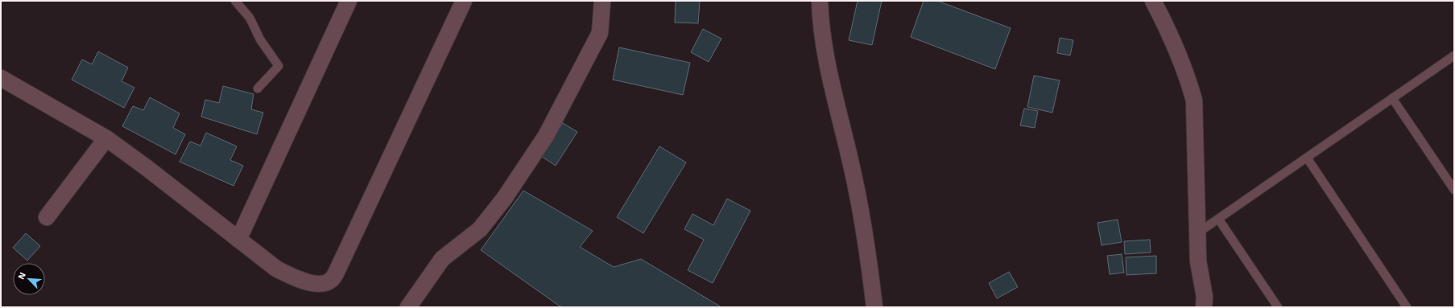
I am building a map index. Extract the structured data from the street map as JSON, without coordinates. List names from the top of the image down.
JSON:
{
  "north": "top left"
}
